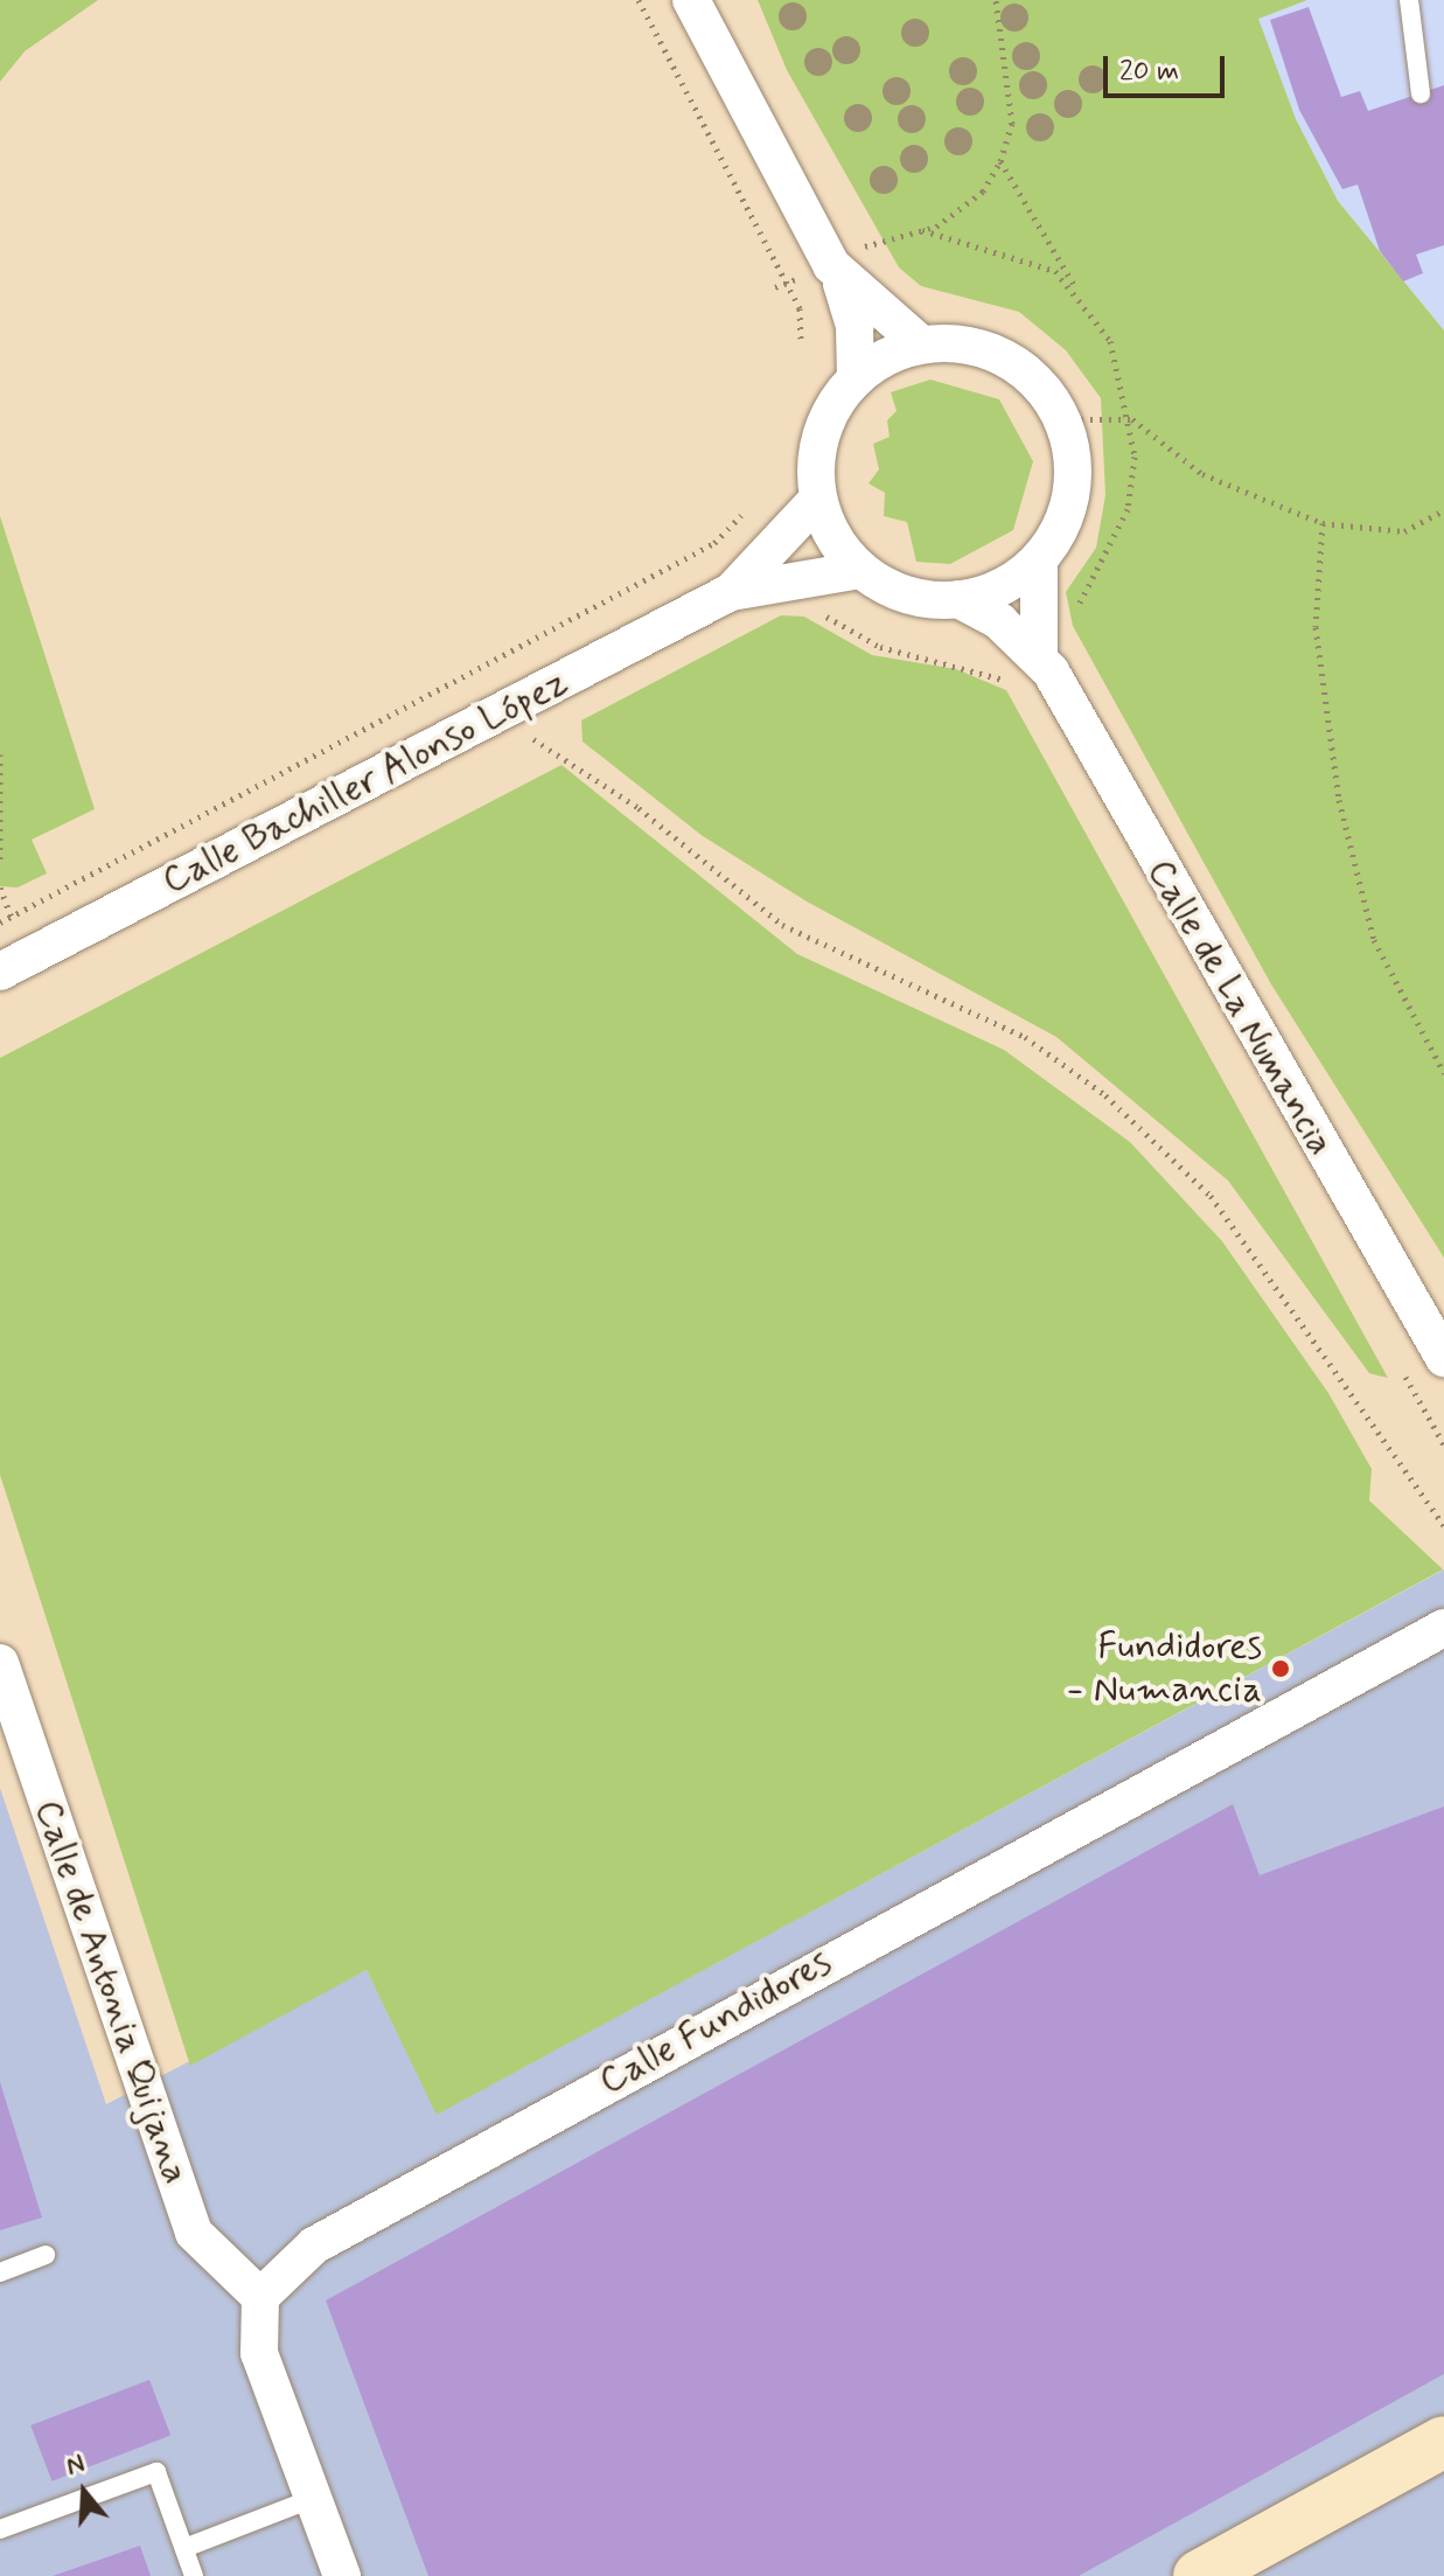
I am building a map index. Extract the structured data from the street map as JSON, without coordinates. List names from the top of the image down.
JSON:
{
  "streets": {
    "street": [
      "Calle Bachiller Alonso López",
      "Calle de La Numancia",
      "Calle de Antonia Quijana",
      "Calle Fundidores"
    ]
  },
  "crossings": [
    ["Calle Bachiller Alonso López", "Calle de La Numancia"],
    ["Calle de Antonia Quijana", "Calle Fundidores"]
  ],
  "places": ["Fundidores - Numancia"],
  "scale_bar": "20 m",
  "north": "top"
}
